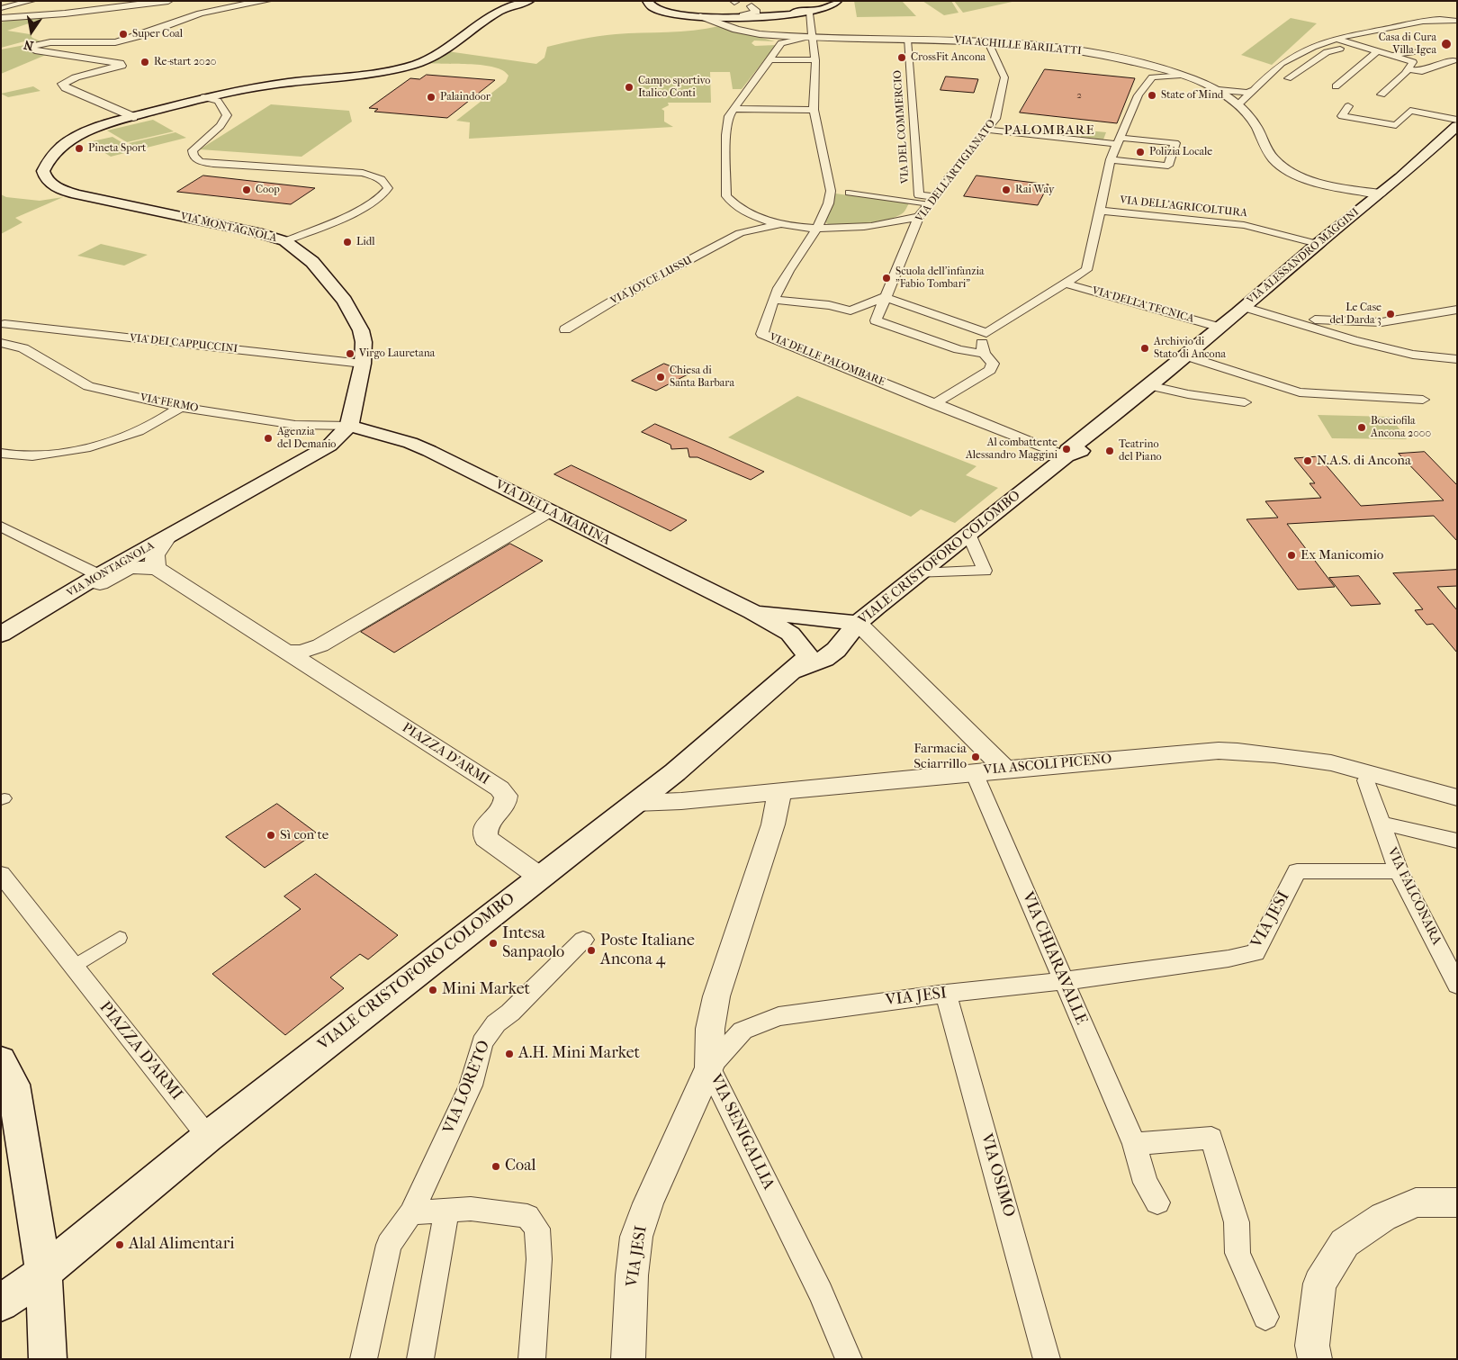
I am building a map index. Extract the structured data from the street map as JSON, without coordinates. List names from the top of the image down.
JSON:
{
  "streets": {
    "main road": [
      "VIA ACHILLE BARILATTI",
      "VIA MONTAGNOLA",
      "VIA ALESSANDRO MAGGINI",
      "VIA DELLA MARINA",
      "VIALE CRISTOFORO COLOMBO"
    ],
    "street": [
      "VIA DEL COMMERCIO",
      "VIA DELL'ARTIGIANATO",
      "VIA DELL'AGRICOLTURA",
      "VIA JOYCE LUSSU",
      "VIA DELLA TECNICA",
      "VIA DEI CAPPUCCINI",
      "VIA DELLE PALOMBARE",
      "VIA FERMO",
      "PIAZZA D'ARMI",
      "VIA ASCOLI PICENO",
      "VIA FALCONARA",
      "VIA JESI",
      "VIA CHIARAVALLE",
      "VIA LORETO",
      "VIA SENIGALLIA",
      "VIA OSIMO"
    ]
  },
  "crossings": [
    ["VIA ACHILLE BARILATTI", "VIA DEL COMMERCIO"],
    ["VIA ACHILLE BARILATTI", "VIA DELL'ARTIGIANATO"],
    ["VIA ACHILLE BARILATTI", "VIA ALESSANDRO MAGGINI"],
    ["VIA ACHILLE BARILATTI", "VIA DELLE PALOMBARE"],
    ["VIA DEL COMMERCIO", "VIA DELL'ARTIGIANATO"],
    ["VIA DELL'AGRICOLTURA", "VIA ALESSANDRO MAGGINI"],
    ["VIA MONTAGNOLA", "VIA DEI CAPPUCCINI"],
    ["VIA MONTAGNOLA", "VIA FERMO"],
    ["VIA MONTAGNOLA", "VIA DELLA MARINA"],
    ["VIA MONTAGNOLA", "PIAZZA D'ARMI"],
    ["VIA ALESSANDRO MAGGINI", "VIA DELLA TECNICA"],
    ["VIA ALESSANDRO MAGGINI", "VIA DELLE PALOMBARE"],
    ["VIA ALESSANDRO MAGGINI", "VIALE CRISTOFORO COLOMBO"],
    ["VIA JOYCE LUSSU", "VIA DELLE PALOMBARE"],
    ["VIA DELLE PALOMBARE", "VIALE CRISTOFORO COLOMBO"],
    ["VIA FERMO", "VIA DELLA MARINA"],
    ["VIA DELLA MARINA", "VIALE CRISTOFORO COLOMBO"],
    ["VIALE CRISTOFORO COLOMBO", "PIAZZA D'ARMI"],
    ["VIALE CRISTOFORO COLOMBO", "VIA ASCOLI PICENO"],
    ["VIA ASCOLI PICENO", "VIA CHIARAVALLE"],
    ["VIA ASCOLI PICENO", "VIA SENIGALLIA"],
    ["VIA FALCONARA", "VIA JESI"],
    ["VIA JESI", "VIA CHIARAVALLE"],
    ["VIA JESI", "VIA SENIGALLIA"],
    ["VIA JESI", "VIA OSIMO"]
  ],
  "districts": ["PALOMBARE"],
  "places": [
    "Super Coal",
    "Casa di Cura Villa Igea",
    "CrossFit Ancona",
    "Re-start 2020",
    "Campo sportivo Italico Conti",
    "State of Mind",
    "Palaindoor",
    "Pineta Sport",
    "Polizia Locale",
    "Coop",
    "Rai Way",
    "Lidl",
    "Scuola dell'infanzia \"Fabio Tombari\"",
    "Le Case del Darda 3",
    "Archivio di Stato di Ancona",
    "Virgo Lauretana",
    "Chiesa di Santa Barbara",
    "Bocciofila Ancona 2000",
    "Agenzia del Demanio",
    "Al combattente Alessandro Maggini",
    "Teatrino del Piano",
    "N.A.S. di Ancona",
    "Ex Manicomio",
    "Farmacia Sciarrillo",
    "Sì con te",
    "Intesa Sanpaolo",
    "Poste Italiane Ancona 4",
    "Mini Market",
    "A.H. Mini Market",
    "Coal",
    "Alal Alimentari"
  ],
  "house_numbers": ["2"],
  "north": "bottom"
}
